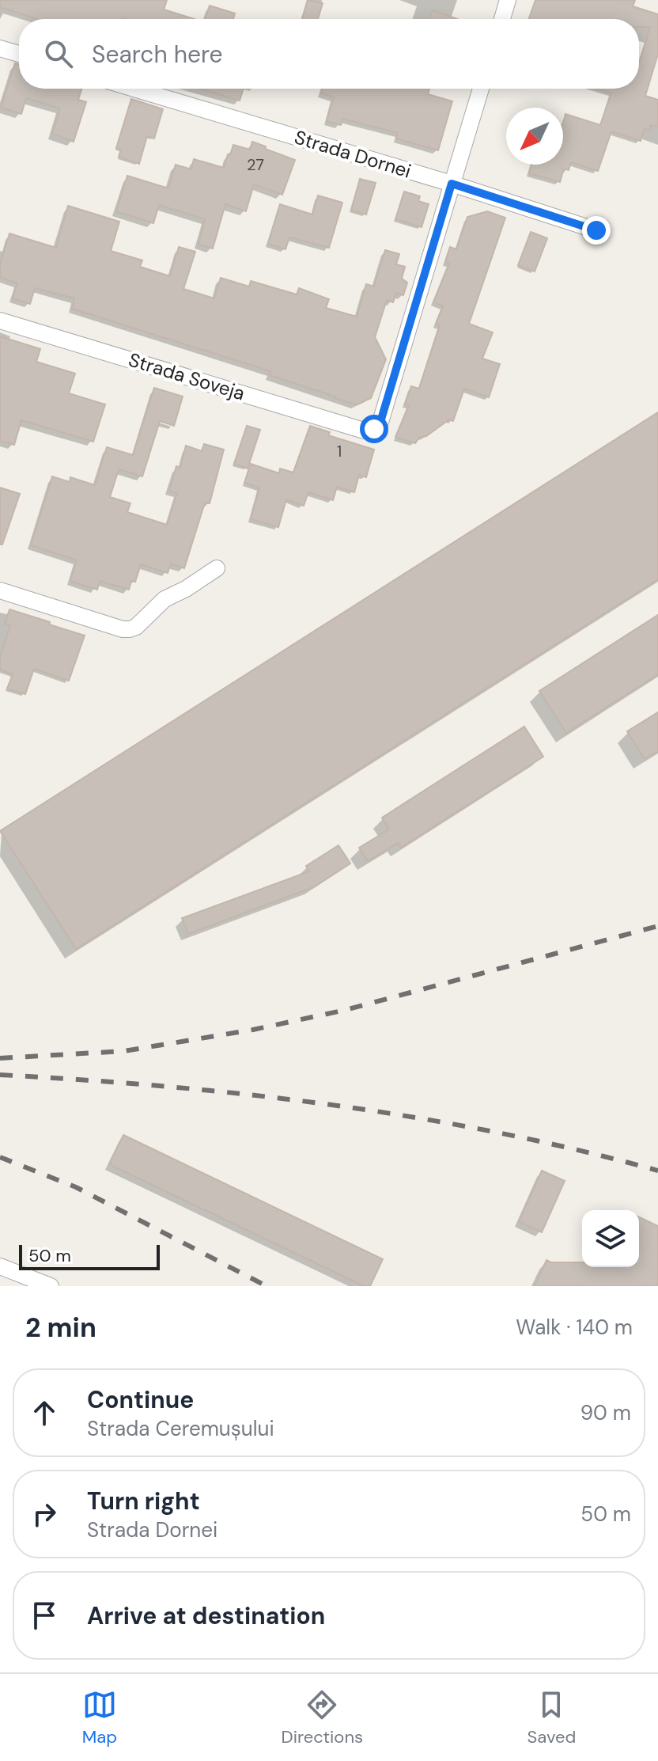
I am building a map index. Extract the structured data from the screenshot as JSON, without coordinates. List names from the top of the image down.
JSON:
{
  "streets": {
    "street": ["Strada Dornei", "Strada Soveja"]
  },
  "crossings": [
    ["Strada Dornei", "Strada Soveja"]
  ],
  "house_numbers": ["27", "1"],
  "scale_bar": "50 m",
  "north": "bottom left",
  "page": {
    "search": "Search here",
    "scale": "50 m",
    "heading": ["2 min", "Walk · 140 m"],
    "list": [
      ["Continue", "Strada Ceremușului", "90 m"],
      ["Turn right", "Strada Dornei", "50 m"],
      "Arrive at destination"
    ],
    "nav": ["Map", "Directions", "Saved"]
  }
}
